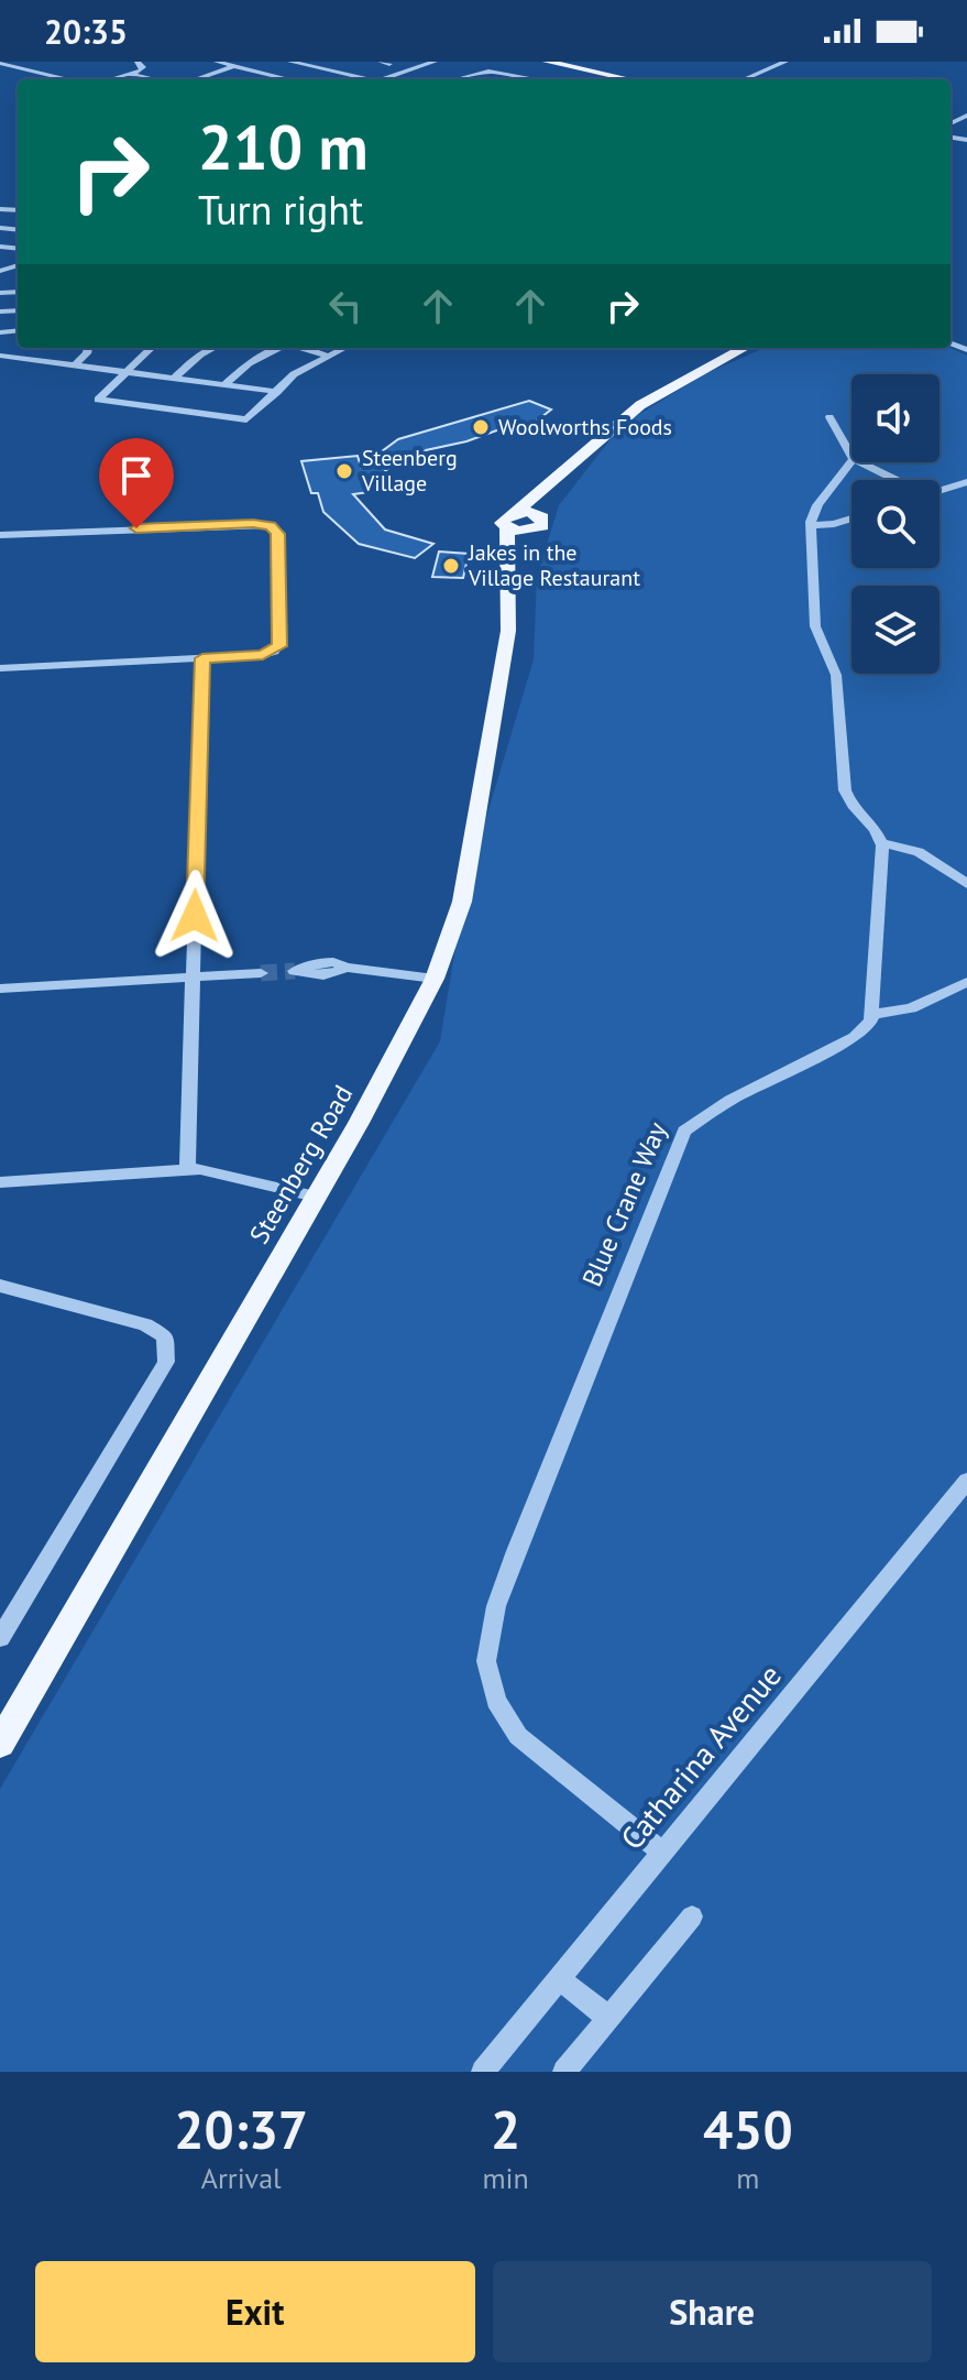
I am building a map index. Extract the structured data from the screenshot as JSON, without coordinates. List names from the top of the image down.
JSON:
{
  "streets": {
    "main road": ["Steenberg Road"],
    "street": ["Blue Crane Way", "Catharina Avenue"]
  },
  "crossings": [
    ["Blue Crane Way", "Catharina Avenue"]
  ],
  "places": ["Woolworths Foods", "Steenberg Village", "Jakes in the Village Restaurant"],
  "page": {
    "status": "20:35",
    "turn": ["210 m", "Turn right"],
    "eta": [
      "20:37",
      "Arrival",
      "2",
      "min",
      "450",
      "m"
    ],
    "buttons": ["Exit", "Share"]
  }
}
